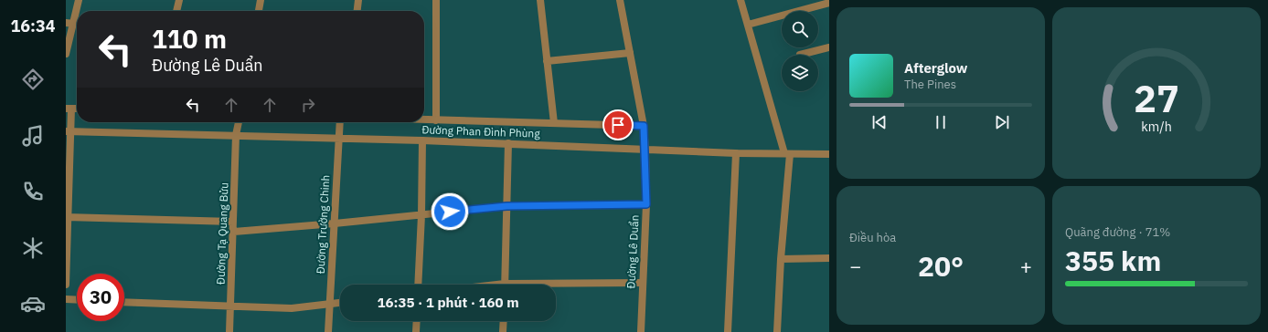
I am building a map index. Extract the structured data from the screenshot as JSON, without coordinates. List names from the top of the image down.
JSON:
{
  "streets": {
    "street": [
      "Đường Phan Đình Phùng",
      "Đường Trường Chinh",
      "Đường Tạ Quang Bửu",
      "Đường Lê Duẩn"
    ]
  },
  "crossings": [
    ["Đường Phan Đình Phùng", "Đường Trường Chinh"],
    ["Đường Phan Đình Phùng", "Đường Tạ Quang Bửu"],
    ["Đường Phan Đình Phùng", "Đường Lê Duẩn"]
  ],
  "page": {
    "tabs": "16:34",
    "turn": ["110 m", "Đường Lê Duẩn"],
    "song": ["Afterglow", "The Pines"],
    "tile": [
      "Điều hòa",
      ["Quãng đường · 71%", "355 km"]
    ],
    "heat": ["−", "20°", "+"],
    "limit": "30",
    "trip": "16:35 · 1 phút · 160 m",
    "gauge": ["27", "km/h"]
  }
}
